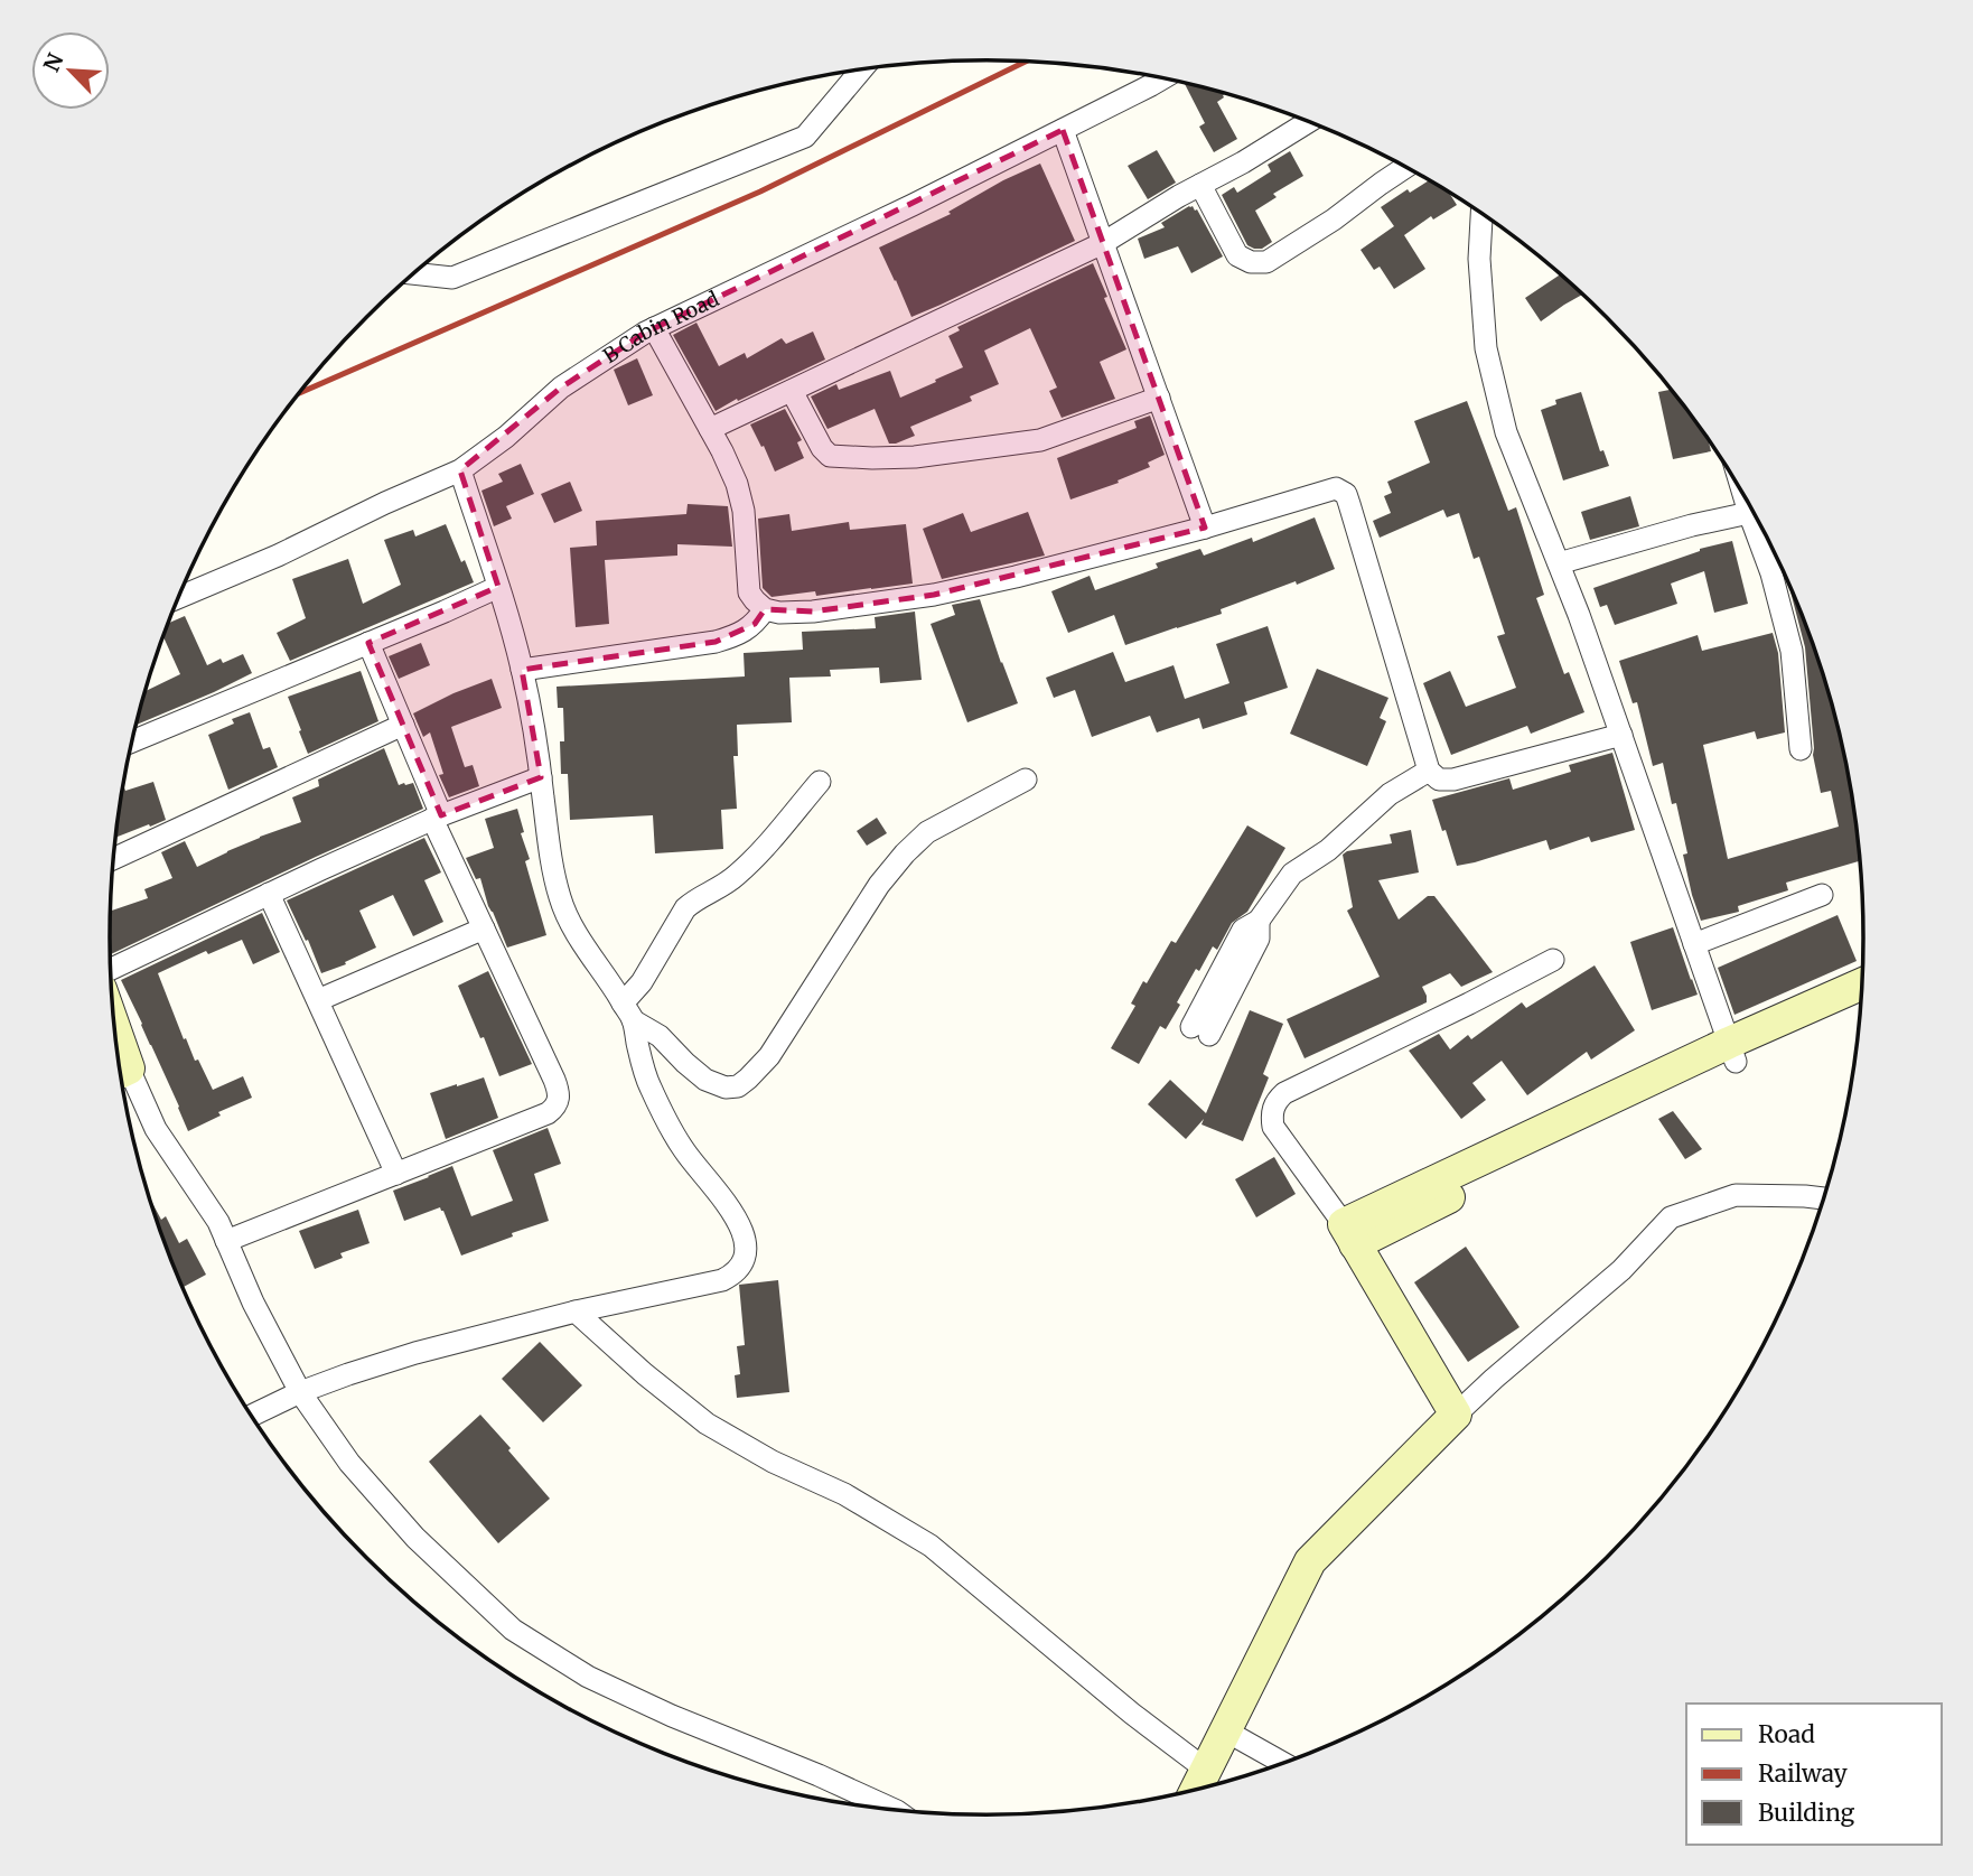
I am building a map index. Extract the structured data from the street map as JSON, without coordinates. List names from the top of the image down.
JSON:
{
  "streets": {
    "street": ["B Cabin Road"]
  },
  "legend": ["Road", "Railway", "Building"],
  "north": "top left"
}
